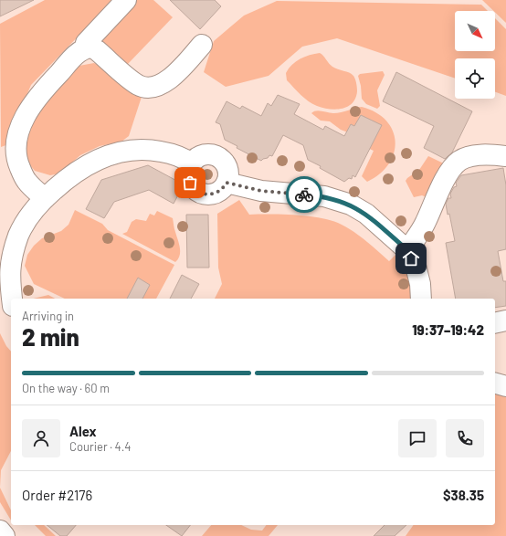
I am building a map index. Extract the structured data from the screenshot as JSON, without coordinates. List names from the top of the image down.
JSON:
{
  "north": "bottom right",
  "page": {
    "heading": ["2 min", "Arriving in", "19:37–19:42"],
    "panel": [
      "Alex",
      "Courier · 4.4",
      "Order #2176",
      "$38.35"
    ],
    "bar": "On the way · 60 m"
  }
}
